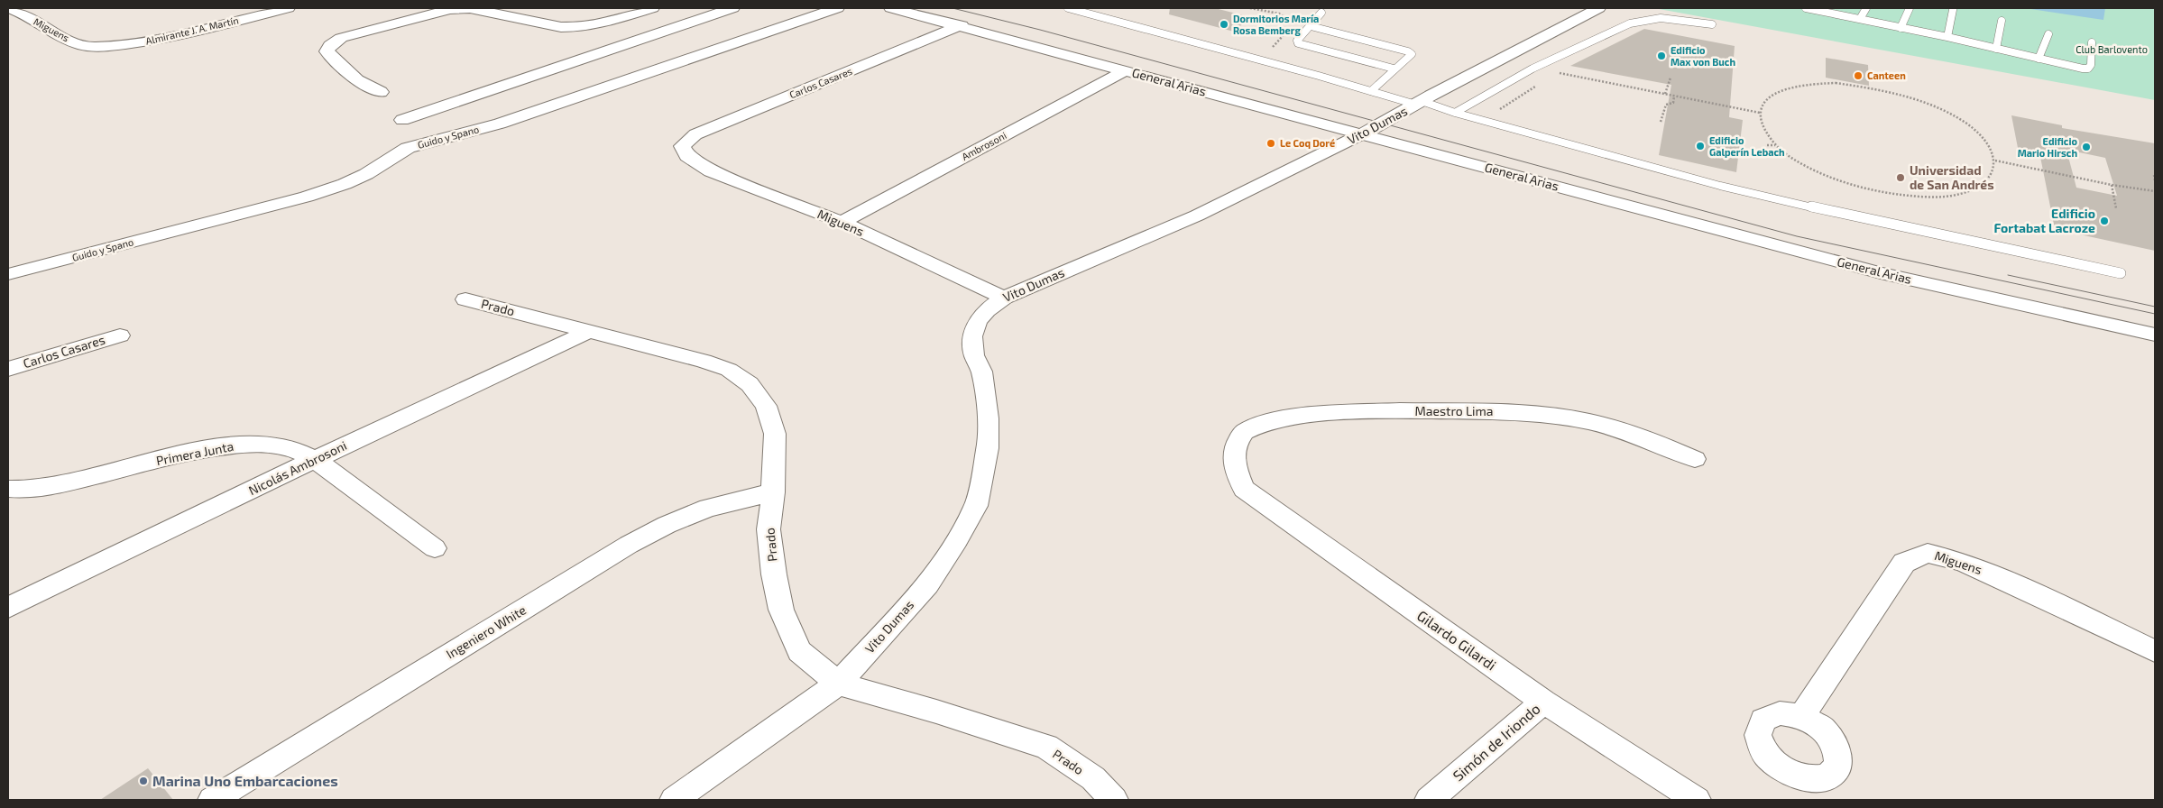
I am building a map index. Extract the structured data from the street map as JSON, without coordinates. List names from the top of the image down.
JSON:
{
  "streets": {
    "street": [
      "Miguens",
      "Almirante J. A. Martín",
      "General Arias",
      "Carlos Casares",
      "Vito Dumas",
      "Guido y Spano",
      "Ambrosoni",
      "Prado",
      "Maestro Lima",
      "Primera Junta",
      "Nicolás Ambrosoni",
      "Ingeniero White",
      "Gilardo Gilardi",
      "Simón de Iriondo"
    ]
  },
  "crossings": [
    ["Miguens", "Almirante J. A. Martín"],
    ["Miguens", "Carlos Casares"],
    ["Miguens", "Vito Dumas"],
    ["Miguens", "Ambrosoni"],
    ["General Arias", "Carlos Casares"],
    ["General Arias", "Vito Dumas"],
    ["General Arias", "Ambrosoni"],
    ["Vito Dumas", "Prado"],
    ["Prado", "Nicolás Ambrosoni"],
    ["Prado", "Ingeniero White"],
    ["Maestro Lima", "Gilardo Gilardi"],
    ["Primera Junta", "Nicolás Ambrosoni"],
    ["Gilardo Gilardi", "Simón de Iriondo"]
  ],
  "parks": ["Club Barlovento"],
  "places": [
    "Dormitorios María Rosa Bemberg",
    "Edificio Max von Buch",
    "Canteen",
    "Le Coq Doré",
    "Edificio Galperín Lebach",
    "Edificio Mario Hirsch",
    "Universidad de San Andrés",
    "Edificio Fortabat Lacroze",
    "Marina Uno Embarcaciones"
  ]
}
